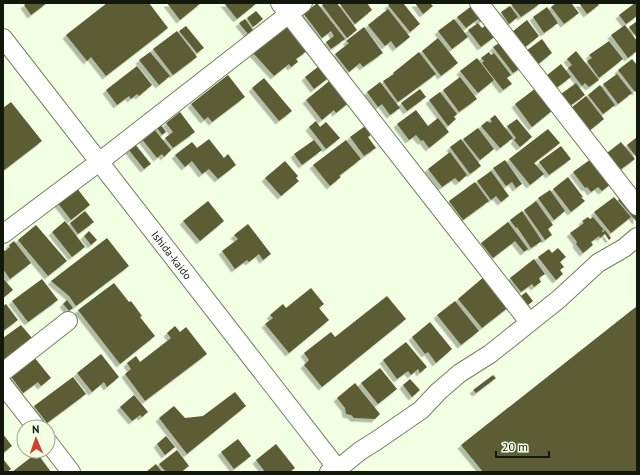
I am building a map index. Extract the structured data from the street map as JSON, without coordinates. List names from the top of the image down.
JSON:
{
  "streets": {
    "street": ["Ishida-kaido"]
  },
  "scale_bar": "20 m",
  "north": "top"
}
